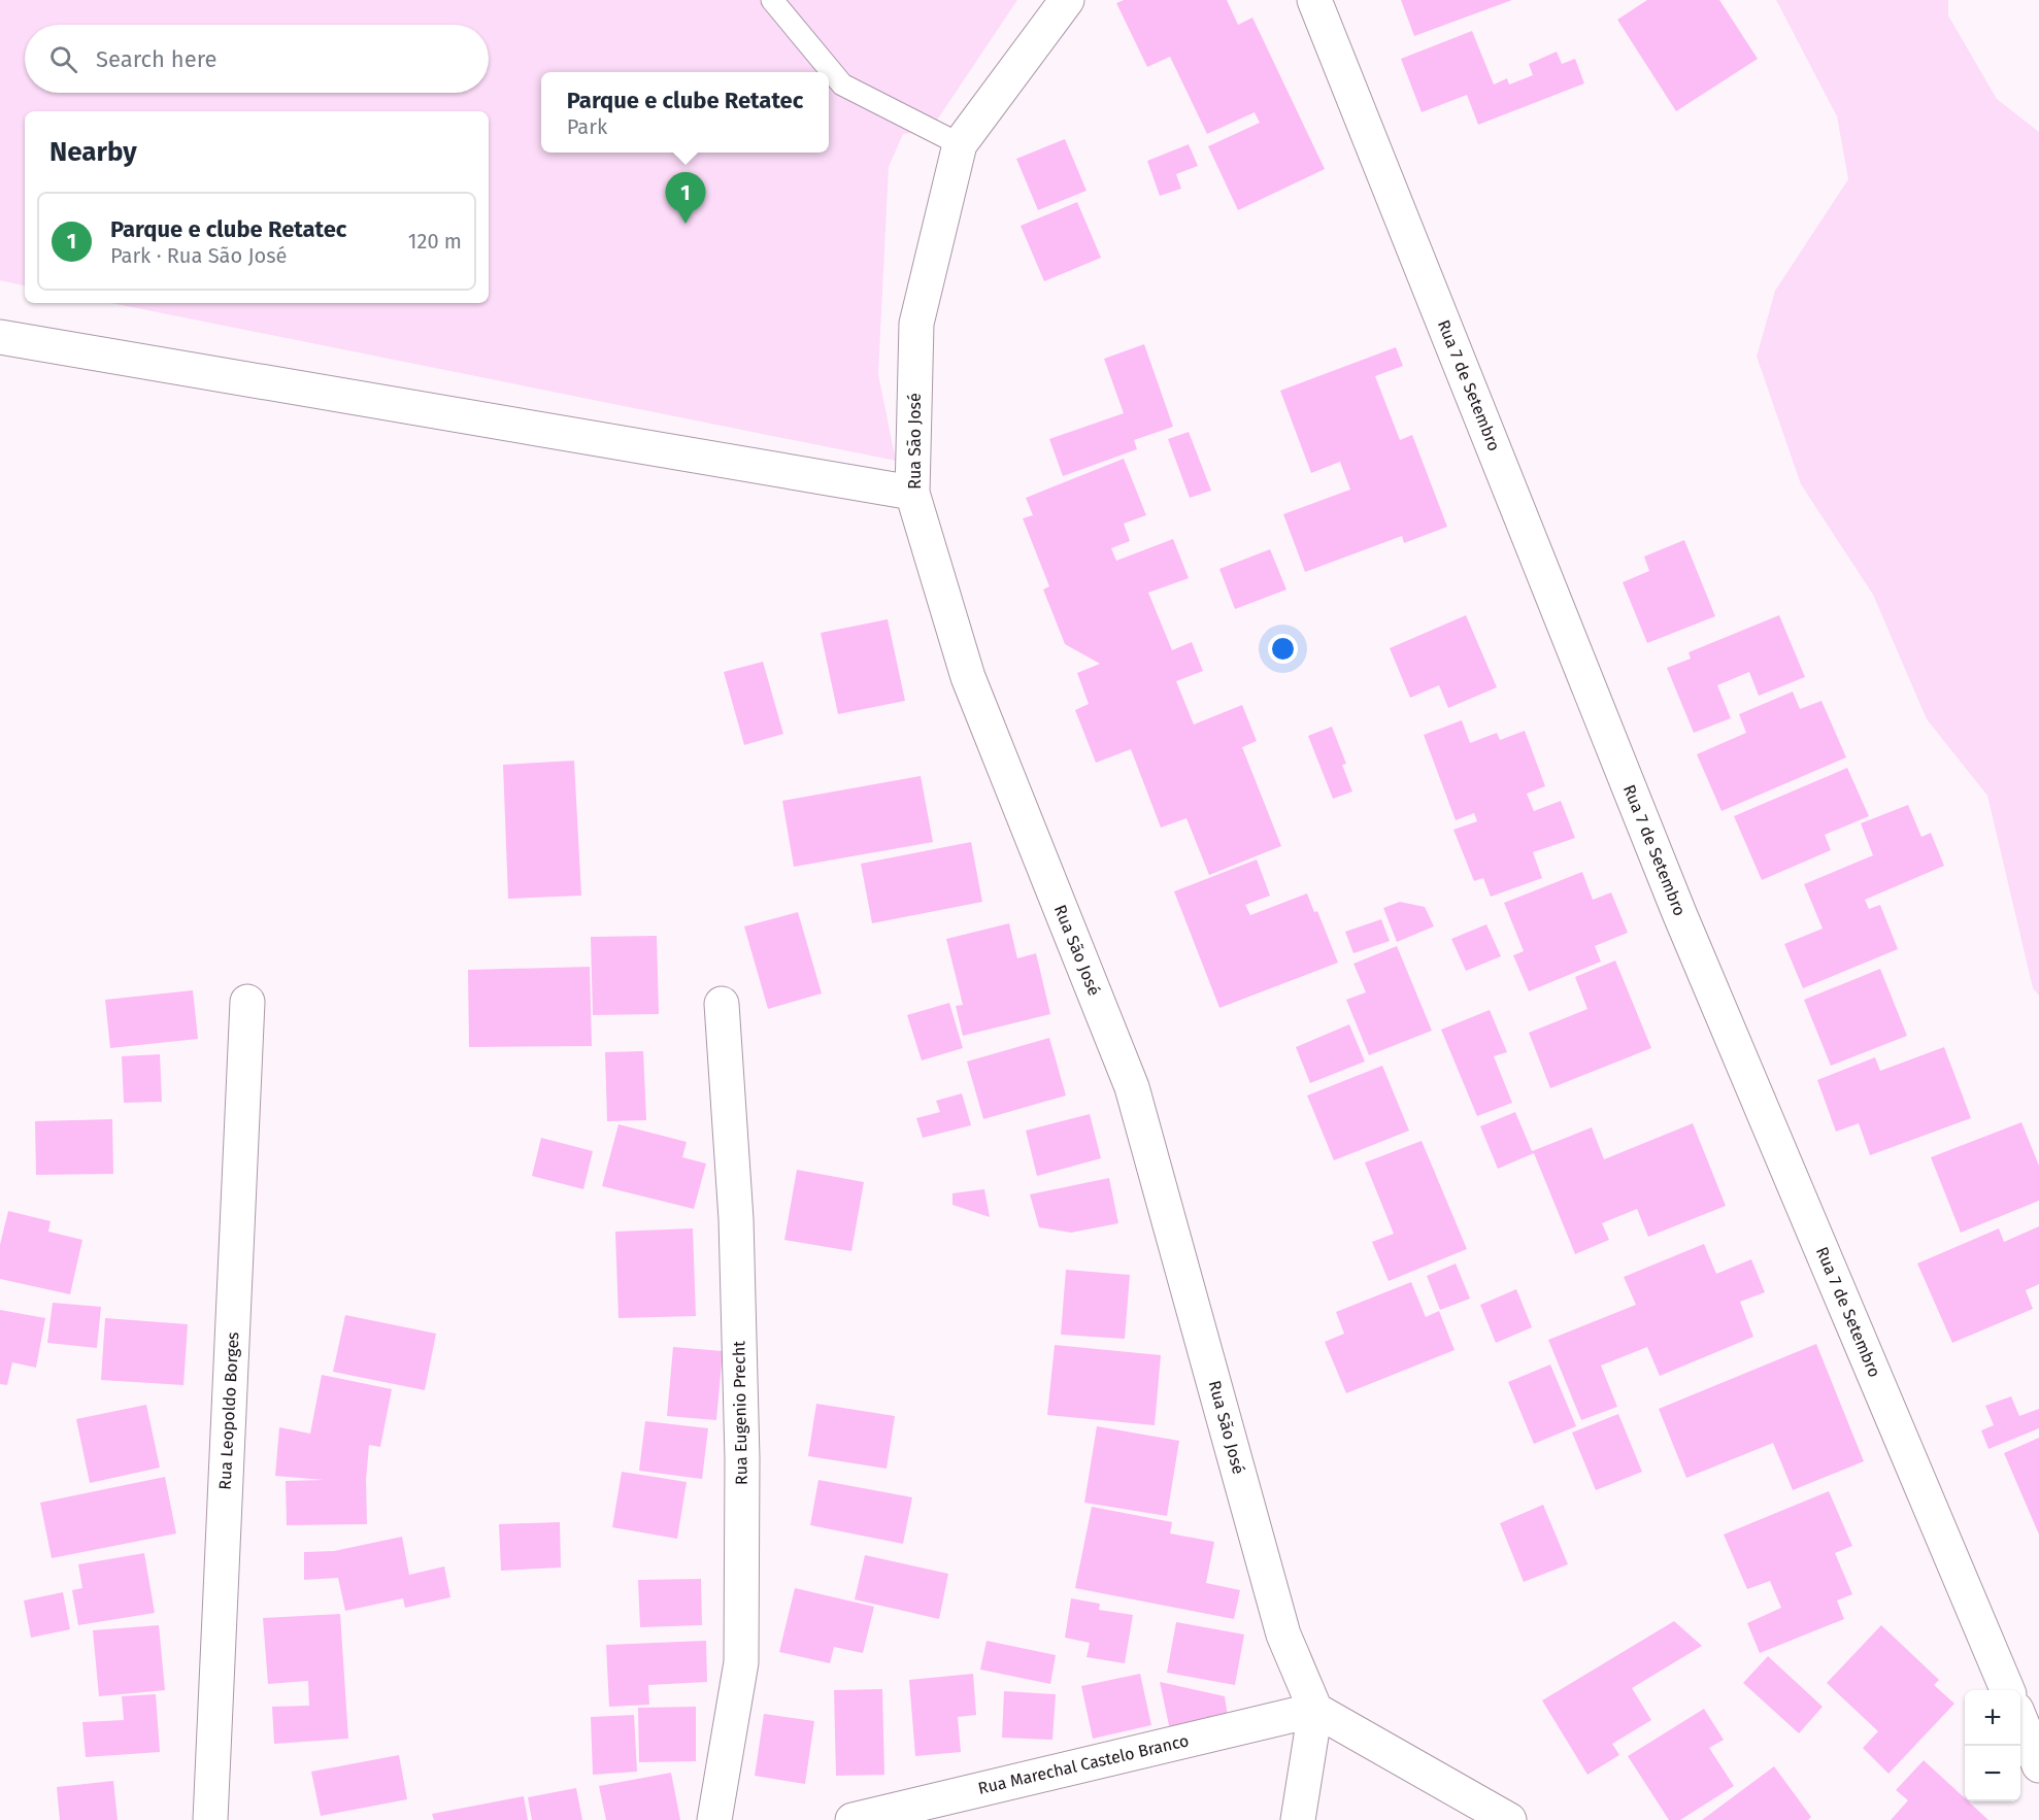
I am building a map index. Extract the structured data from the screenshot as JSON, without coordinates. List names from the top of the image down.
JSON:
{
  "streets": {
    "street": [
      "Rua 7 de Setembro",
      "Rua São José",
      "Rua Leopoldo Borges",
      "Rua Eugenio Precht",
      "Rua Marechal Castelo Branco"
    ]
  },
  "crossings": [
    ["Rua São José", "Rua Marechal Castelo Branco"]
  ],
  "page": {
    "search": "Search here",
    "popup": ["Parque e clube Retatec", "Park"],
    "heading": "Nearby",
    "pins": "1",
    "list": [
      {
        "mark": "1",
        "name": "Parque e clube Retatec",
        "note": "Park · Rua São José",
        "value": "120 m"
      }
    ],
    "map_buttons": ["+", "−"]
  }
}
